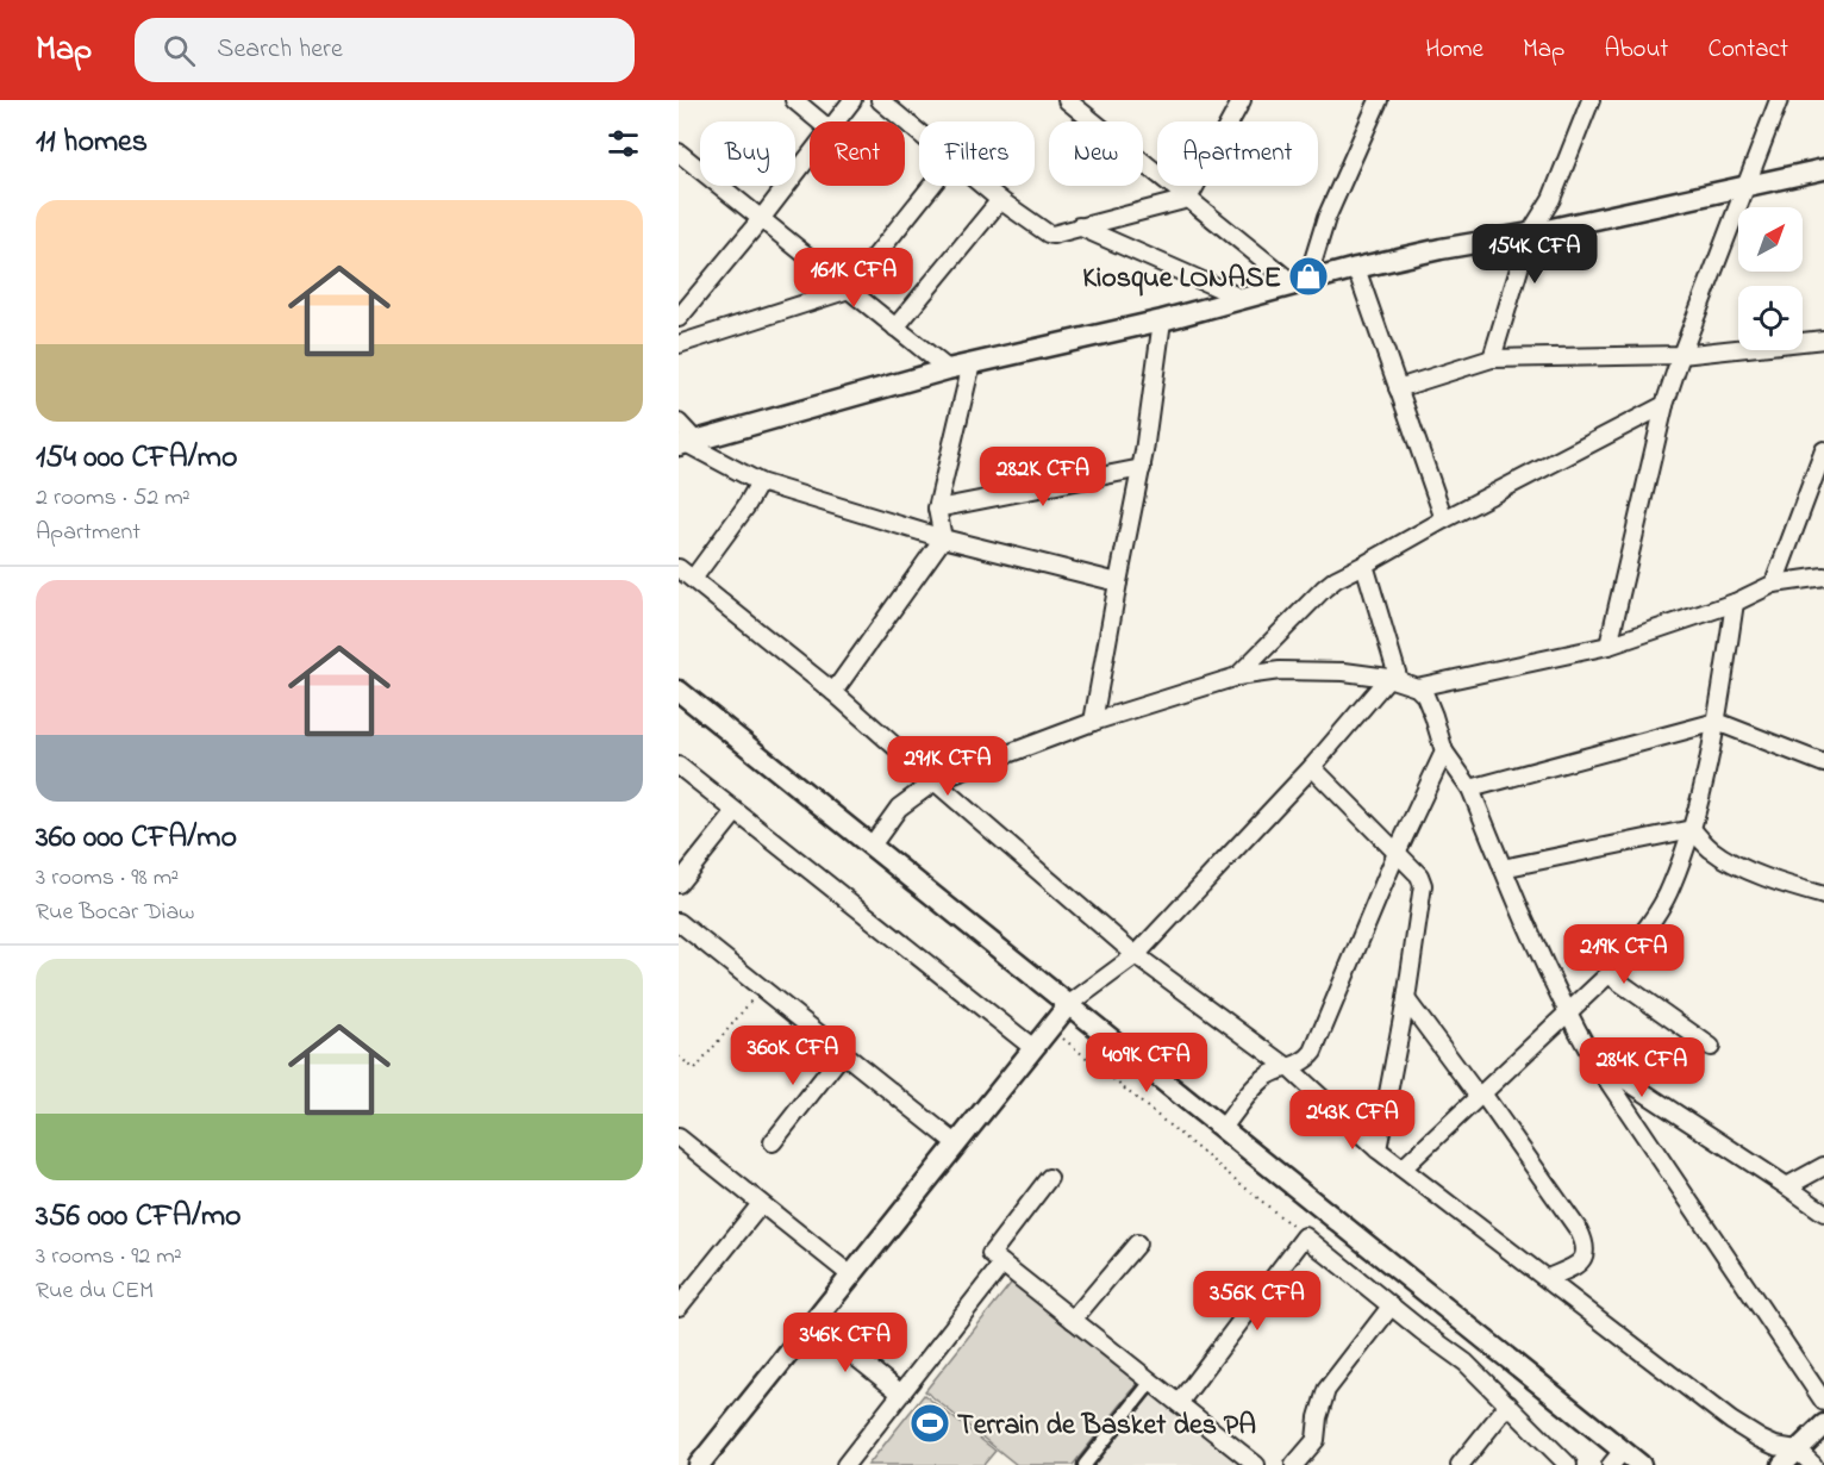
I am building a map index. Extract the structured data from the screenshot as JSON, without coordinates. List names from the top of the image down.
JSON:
{
  "places": {
    "shop": ["Kiosque LONASE"],
    "sports": ["Terrain de Basket des PA"]
  },
  "north": "top right",
  "page": {
    "header": "Map",
    "search": "Search here",
    "nav": [
      "Home",
      "Map",
      "About",
      "Contact"
    ],
    "heading": "11 homes",
    "chip": [
      "Buy",
      "Rent",
      "Filters",
      "New",
      "Apartment"
    ],
    "list": [
      {
        "name": "154 000 CFA/mo",
        "note": "2 rooms · 52 m² · Apartment"
      },
      {
        "name": "360 000 CFA/mo",
        "note": "3 rooms · 98 m² · Rue Bocar Diaw"
      },
      {
        "name": "356 000 CFA/mo",
        "note": "3 rooms · 92 m² · Rue du CEM"
      }
    ],
    "price": [
      "154K CFA",
      "161K CFA",
      "282K CFA",
      "291K CFA",
      "219K CFA",
      "360K CFA",
      "409K CFA",
      "284K CFA",
      "243K CFA",
      "356K CFA",
      "346K CFA"
    ]
  }
}
